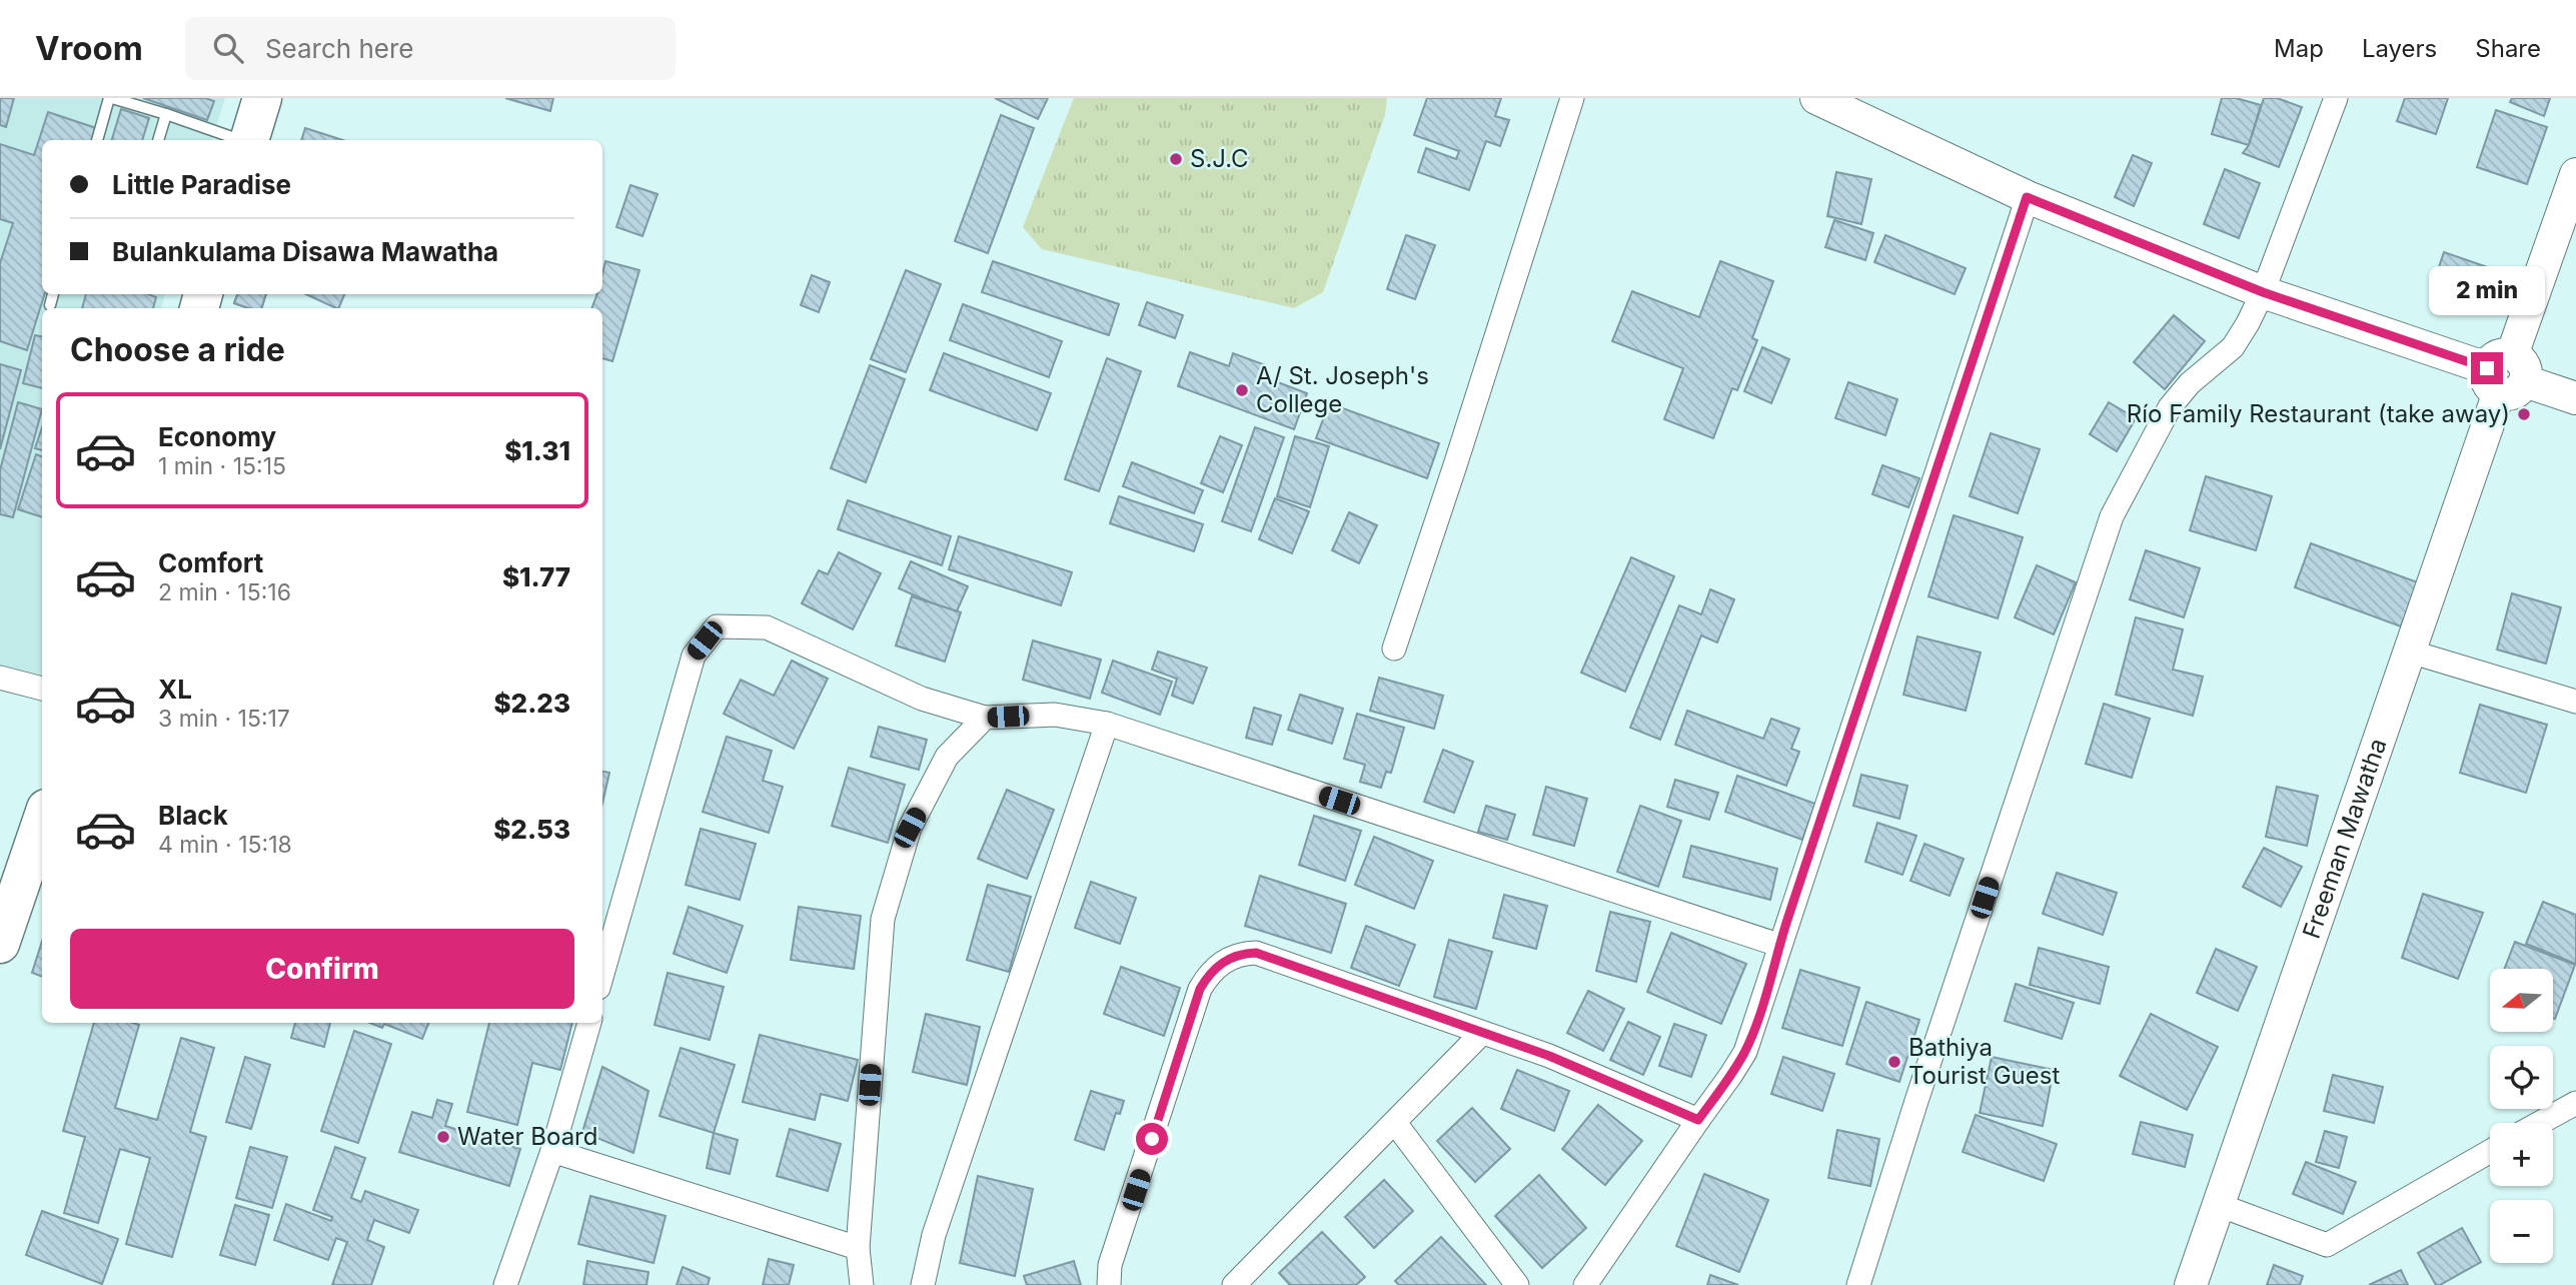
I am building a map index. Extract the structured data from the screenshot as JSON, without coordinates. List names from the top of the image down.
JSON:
{
  "streets": {
    "street": ["Freeman Mawatha"]
  },
  "places": [
    "S.J.C",
    "A/ St. Joseph's College",
    "Río Family Restaurant (take away)",
    "Bathiya Tourist Guest",
    "Water Board"
  ],
  "north": "left",
  "page": {
    "header": "Vroom",
    "search": "Search here",
    "nav": ["Map", "Layers", "Share"],
    "banner": ["Little Paradise", "Bulankulama Disawa Mawatha"],
    "bubble": "2 min",
    "heading": "Choose a ride",
    "list": [
      {
        "name": "Economy",
        "note": "1 min · 15:15",
        "value": "$1.31"
      },
      {
        "name": "Comfort",
        "note": "2 min · 15:16",
        "value": "$1.77"
      },
      {
        "name": "XL",
        "note": "3 min · 15:17",
        "value": "$2.23"
      },
      {
        "name": "Black",
        "note": "4 min · 15:18",
        "value": "$2.53"
      }
    ],
    "buttons": "Confirm",
    "map_buttons": ["+", "−"]
  }
}
